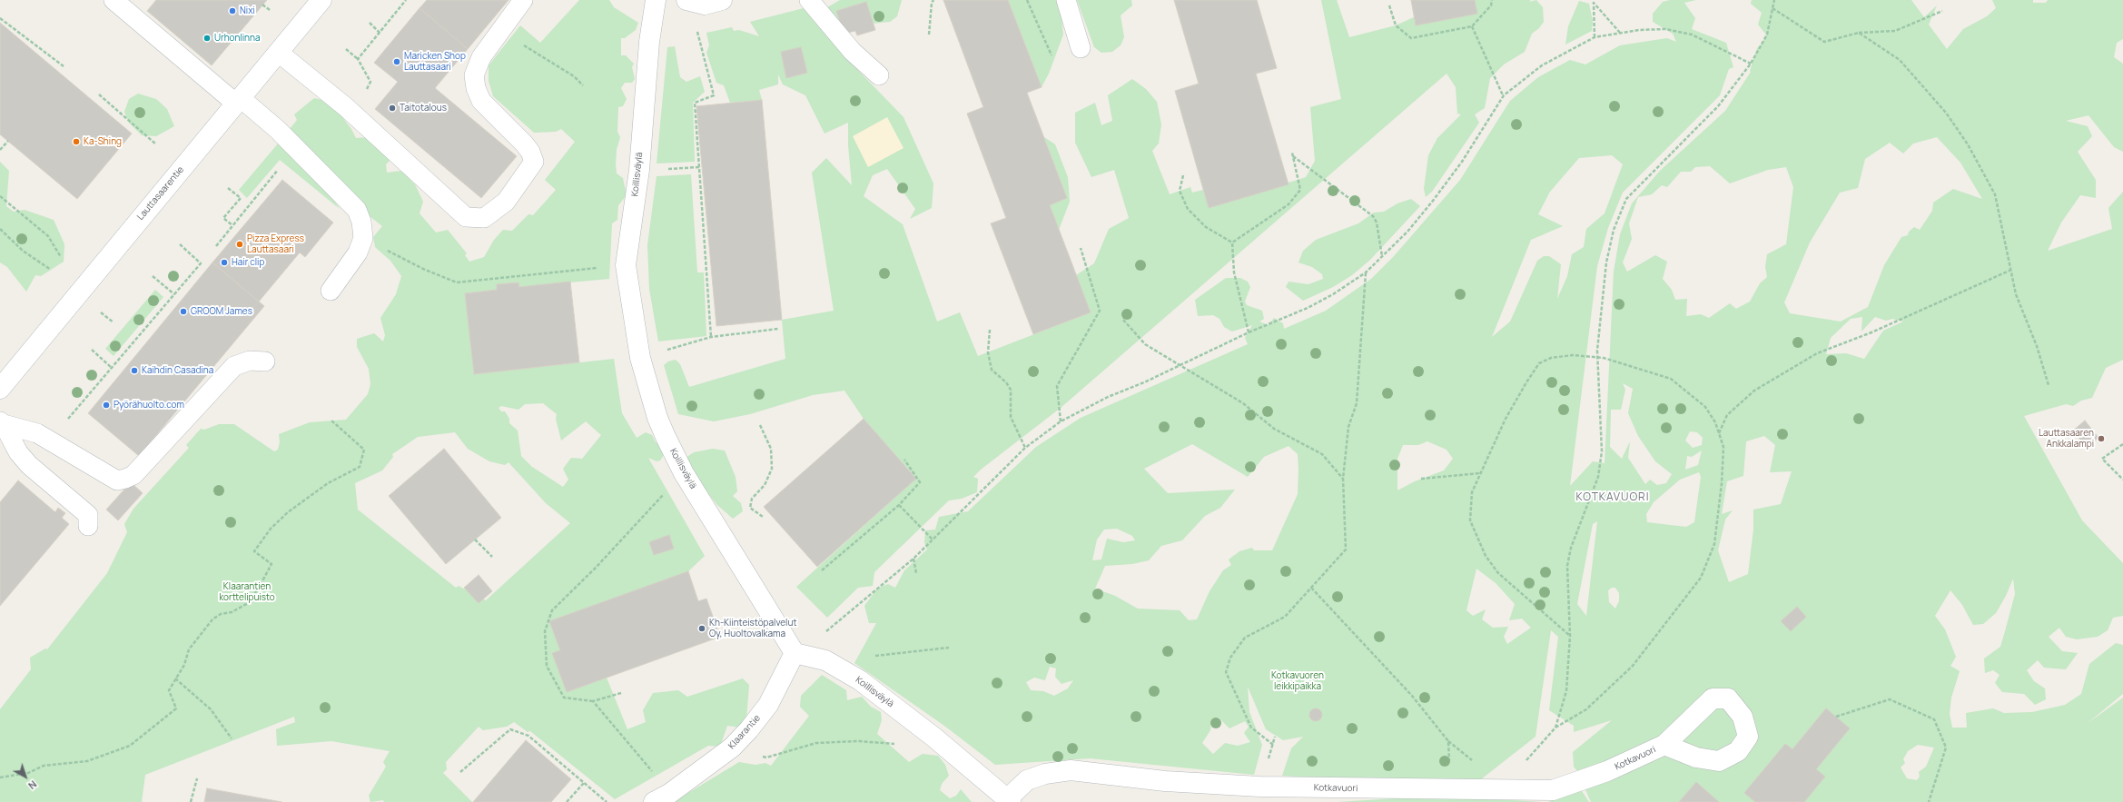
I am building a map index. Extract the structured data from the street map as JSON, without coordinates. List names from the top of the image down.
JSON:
{
  "streets": {
    "street": [
      "Koillisväylä",
      "Lauttasaarentie",
      "Klaarantie",
      "Kotkavuori"
    ]
  },
  "crossings": [
    ["Koillisväylä", "Klaarantie"],
    ["Koillisväylä", "Kotkavuori"]
  ],
  "districts": ["KOTKAVUORI"],
  "parks": ["Klaarantien korttelipuisto", "Kotkavuoren leikkipaikka"],
  "places": [
    "Nixi",
    "Urhonlinna",
    "Maricken Shop Lauttasaari",
    "Taitotalous",
    "Ka-Shing",
    "Pizza Express Lauttasaari",
    "Hair clip",
    "GROOM James",
    "Kaihdin Casadina",
    "Pyörähuolto.com",
    "Lauttasaaren Ankkalampi",
    "Kh-Kiinteistöpalvelut Oy, Huoltovalkama"
  ],
  "north": "bottom right"
}
